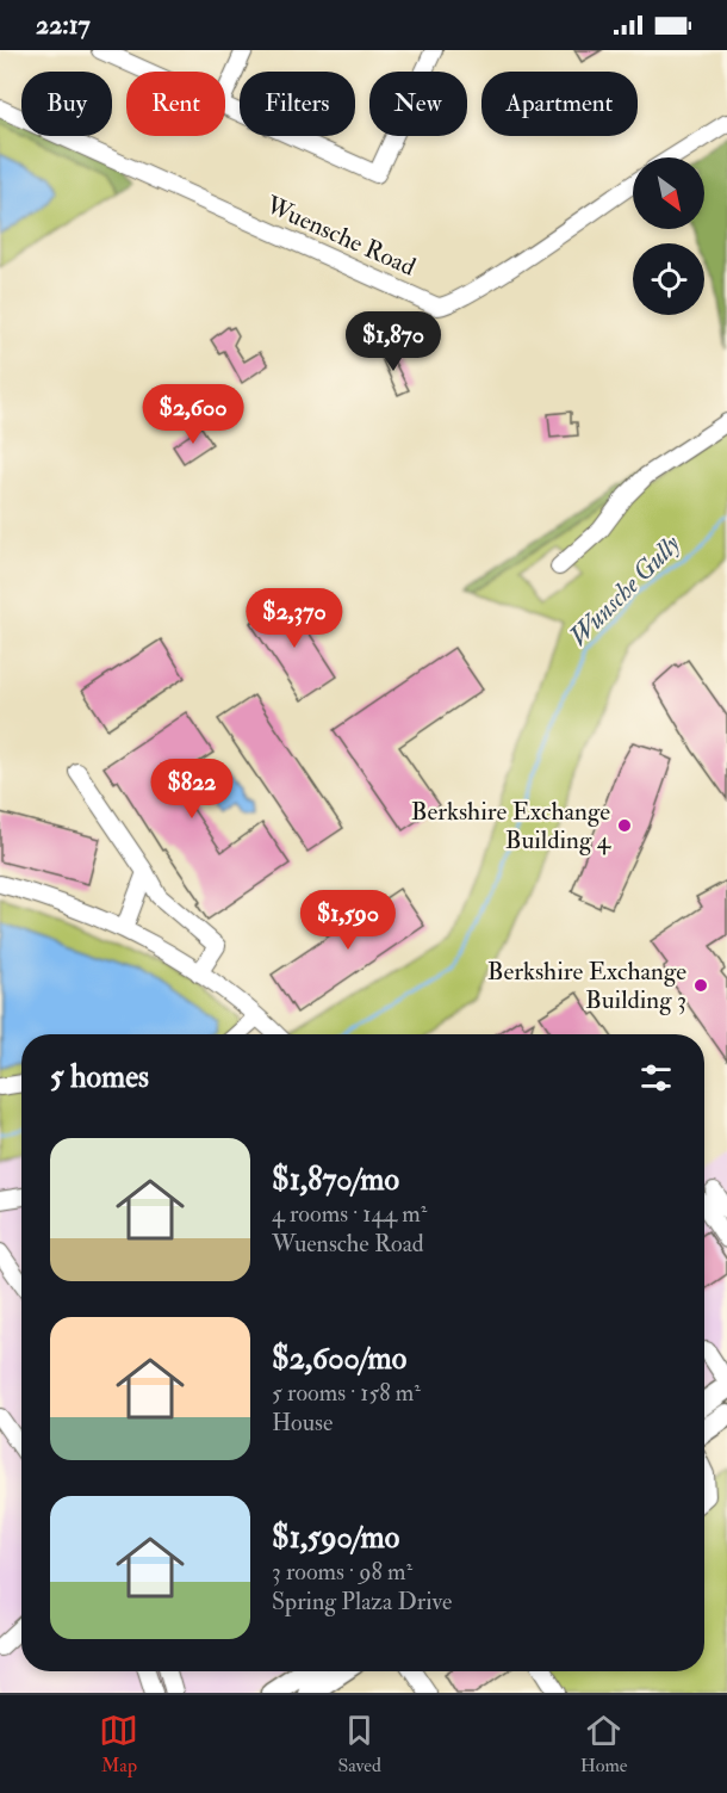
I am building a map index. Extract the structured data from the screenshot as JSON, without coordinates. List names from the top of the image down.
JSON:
{
  "streets": {
    "street": ["Wuensche Road"]
  },
  "water": ["Wunsche Gully"],
  "places": ["Berkshire Exchange Building 4", "Berkshire Exchange Building 3"],
  "north": "bottom right",
  "page": {
    "status": "22:17",
    "chip": [
      "Buy",
      "Rent",
      "Filters",
      "New",
      "Apartment"
    ],
    "price": [
      "$1,870",
      "$2,600",
      "$2,370",
      "$822",
      "$1,590"
    ],
    "heading": "5 homes",
    "list": [
      {
        "name": "$1,870/mo",
        "note": "4 rooms · 144 m² · Wuensche Road"
      },
      {
        "name": "$2,600/mo",
        "note": "5 rooms · 158 m² · House"
      },
      {
        "name": "$1,590/mo",
        "note": "3 rooms · 98 m² · Spring Plaza Drive"
      }
    ],
    "tabs": ["Map", "Saved", "Home"]
  }
}
